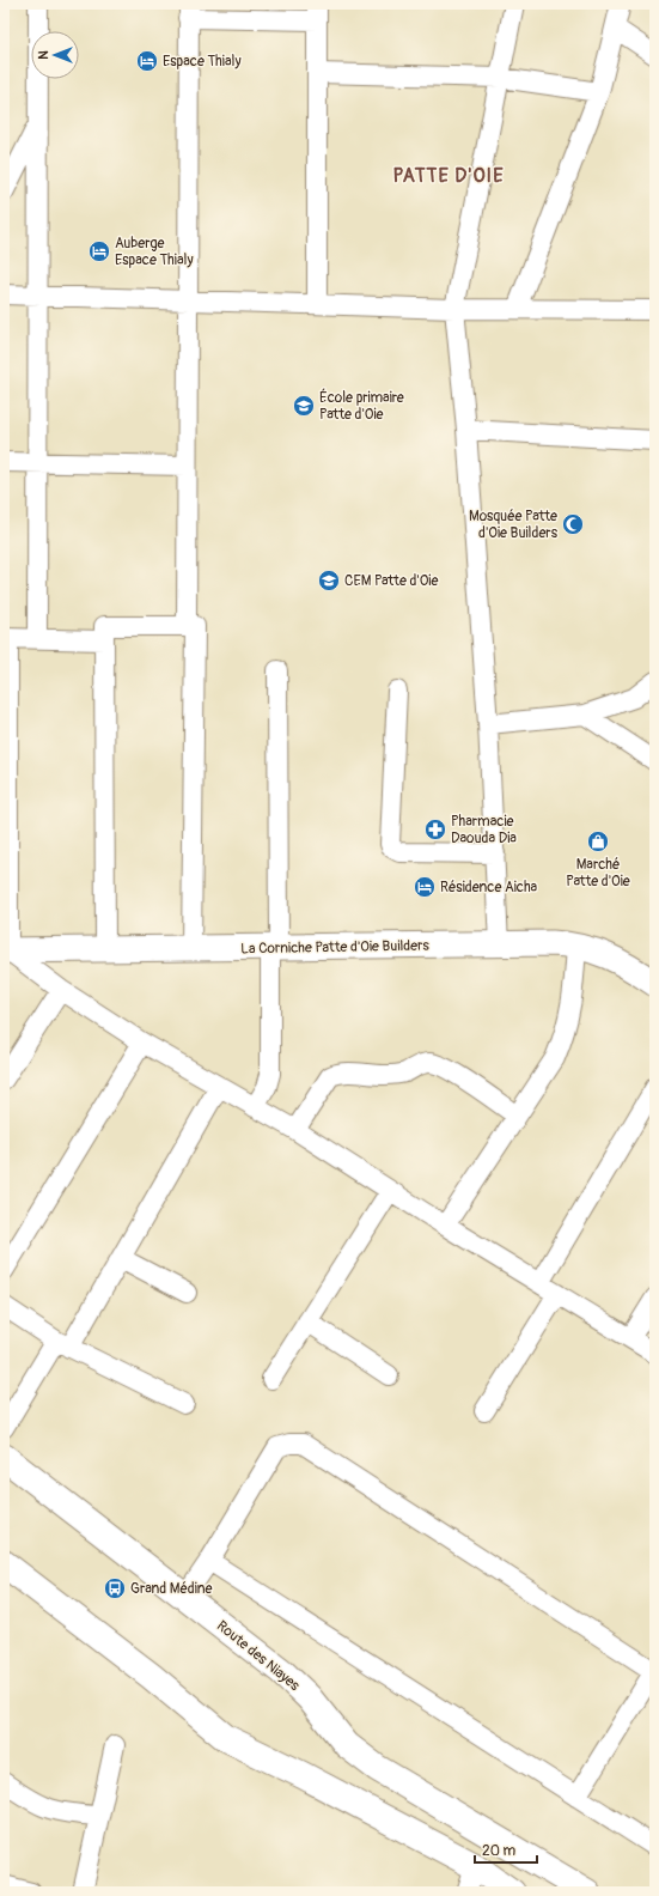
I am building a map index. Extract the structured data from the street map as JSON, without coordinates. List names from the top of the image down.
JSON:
{
  "streets": {
    "main road": ["Route des Niayes"],
    "street": ["La Corniche Patte d'Oie Builders"]
  },
  "districts": ["PATTE D'OIE"],
  "places": {
    "hotel": ["Espace Thialy", "Auberge Espace Thialy", "Résidence Aicha"],
    "school or university": ["École primaire Patte d'Oie", "CEM Patte d'Oie"],
    "mosque": ["Mosquée Patte d'Oie Builders"],
    "pharmacy": ["Pharmacie Daouda Dia"],
    "shop": ["Marché Patte d'Oie"],
    "bus stop": ["Grand Médine"]
  },
  "scale_bar": "20 m",
  "north": "left"
}
